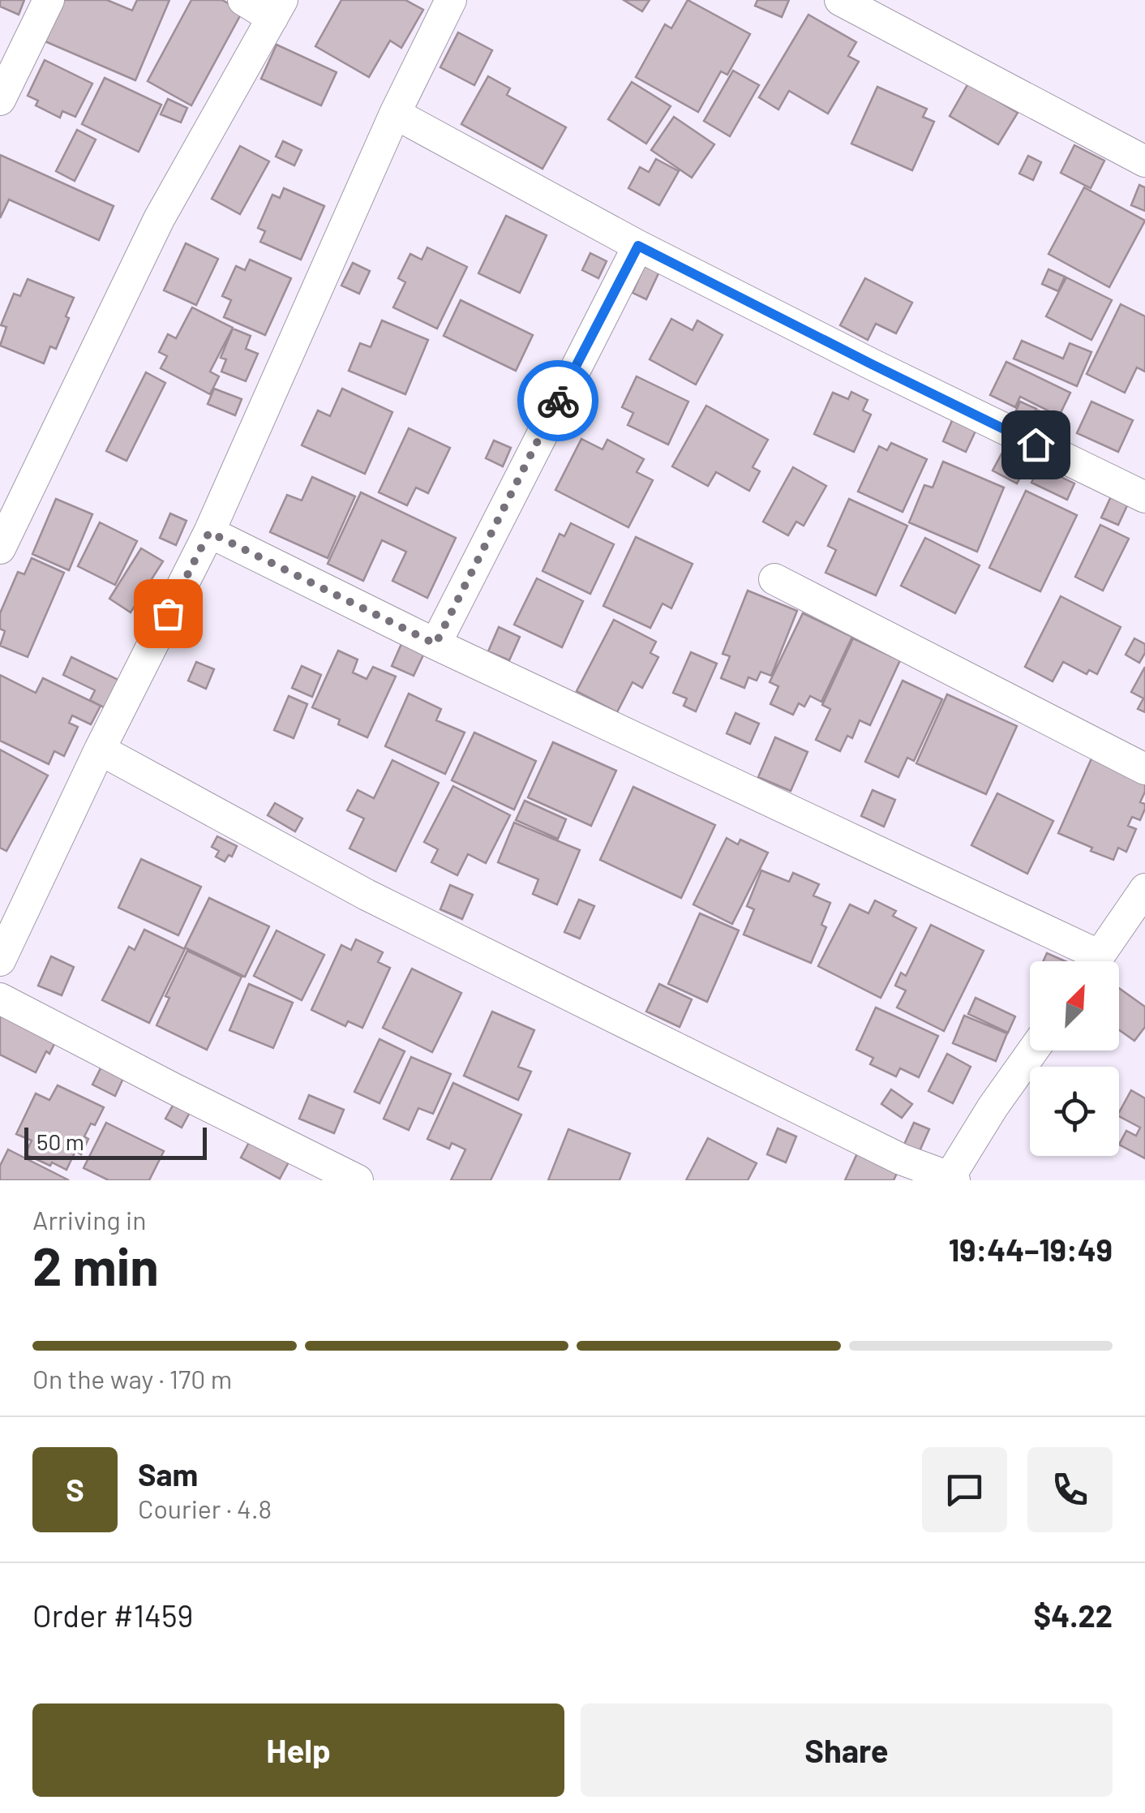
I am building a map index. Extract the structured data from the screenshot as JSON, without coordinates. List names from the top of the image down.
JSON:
{
  "scale_bar": "50 m",
  "north": "top right",
  "page": {
    "scale": "50 m",
    "heading": ["2 min", "Arriving in", "19:44–19:49"],
    "panel": [
      "Sam",
      "Courier · 4.8",
      "Order #1459",
      "$4.22"
    ],
    "bar": "On the way · 170 m",
    "round": "S",
    "buttons": ["Help", "Share"]
  }
}
